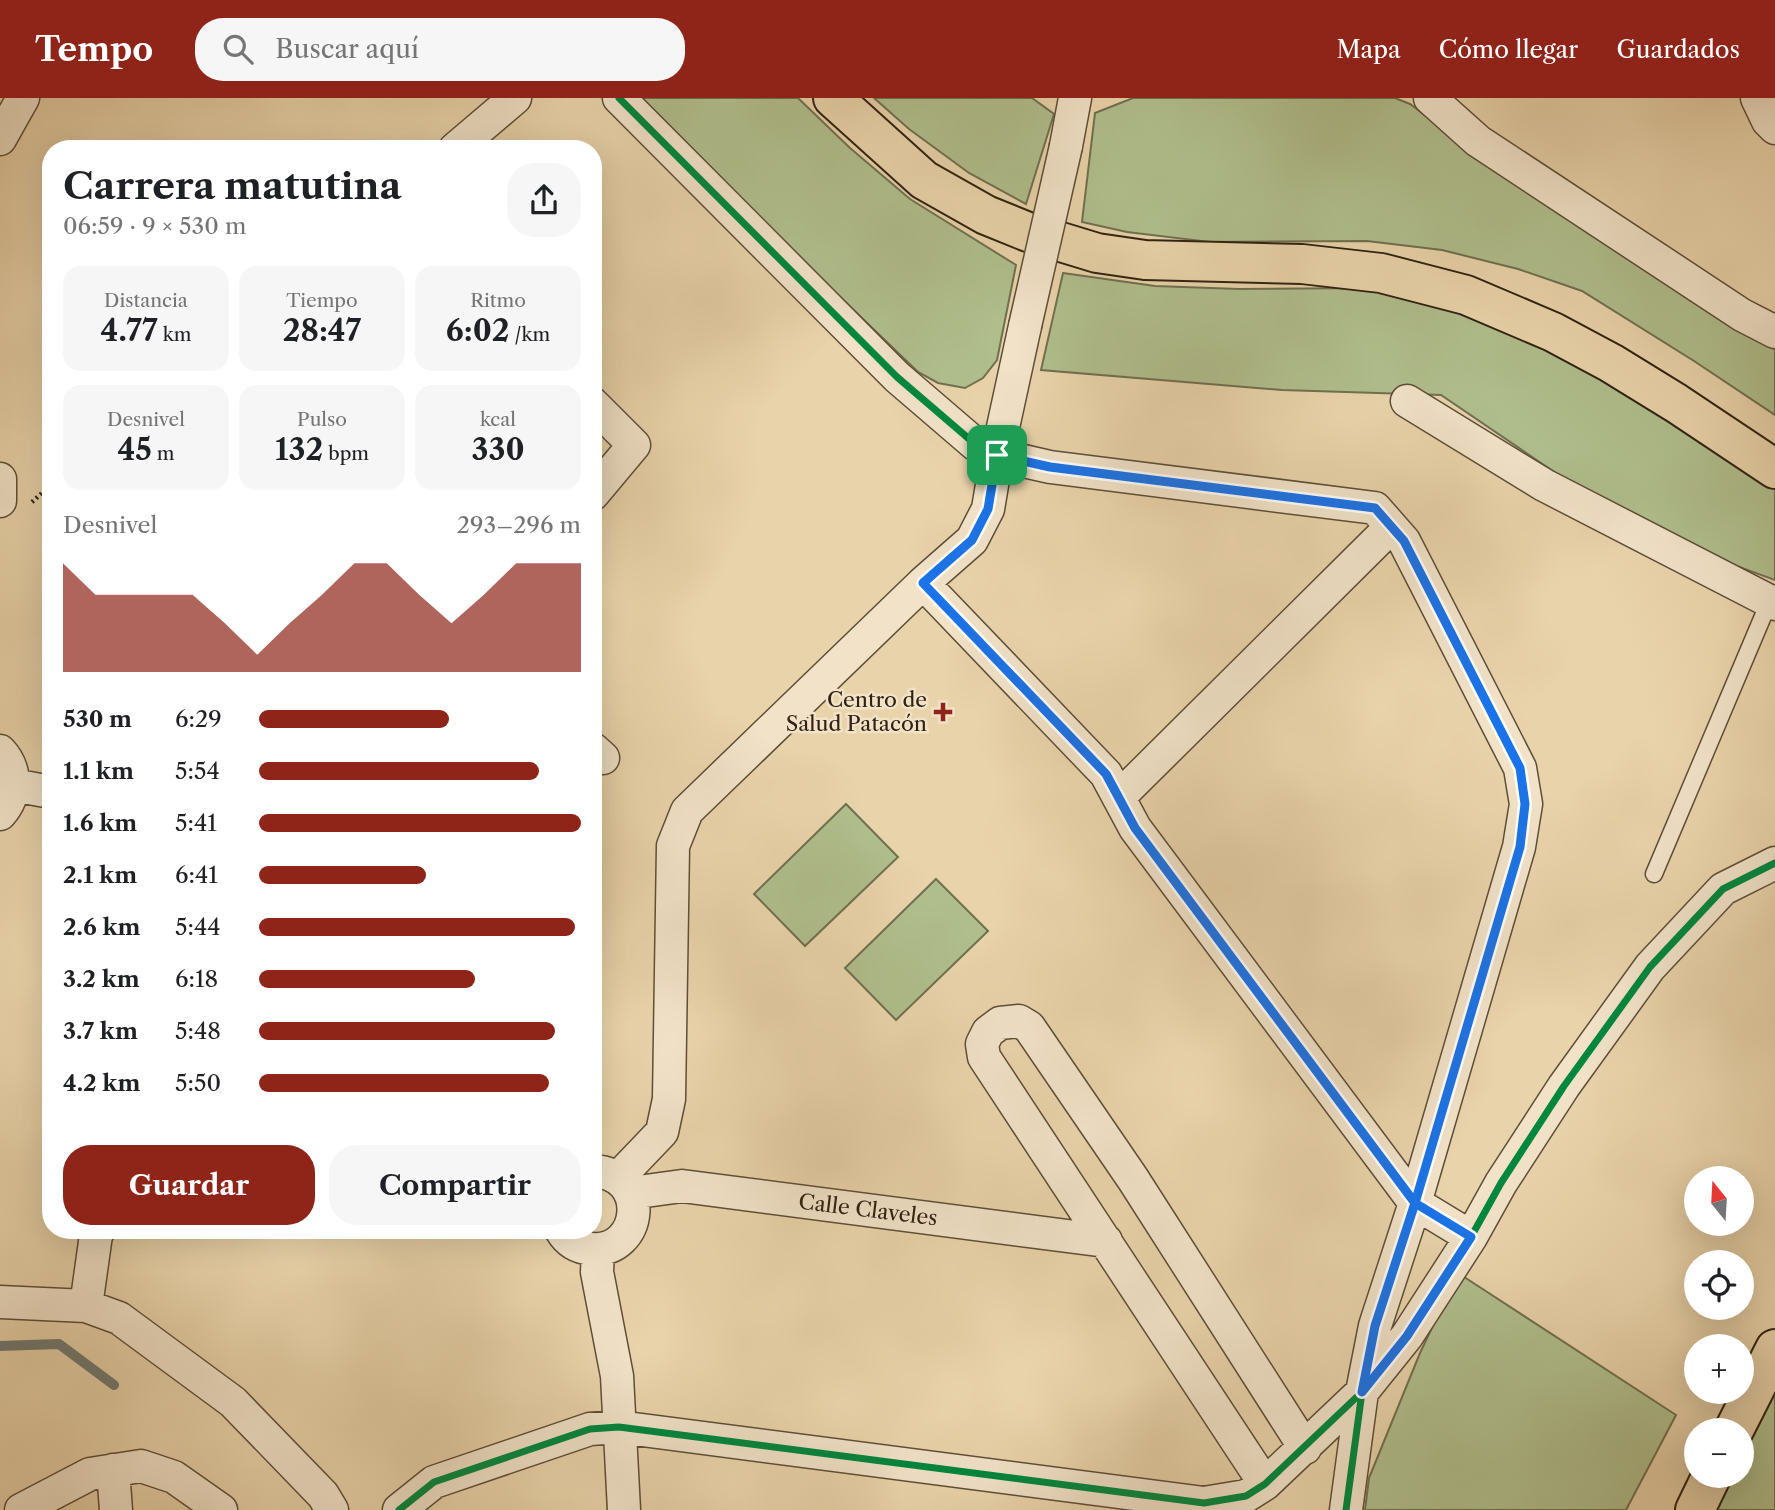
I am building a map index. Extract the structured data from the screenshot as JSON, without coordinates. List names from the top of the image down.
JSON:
{
  "streets": {
    "street": ["Calle Claveles"]
  },
  "places": {
    "health": ["Centro de Salud Patacón"]
  },
  "north": "top",
  "page": {
    "header": "Tempo",
    "search": "Buscar aquí",
    "nav": ["Mapa", "Cómo llegar", "Guardados"],
    "heading": ["Carrera matutina", "06:59 · 9 × 530 m"],
    "stats": [
      ["Distancia", "4.77 km"],
      ["Tiempo", "28:47"],
      ["Ritmo", "6:02 /km"],
      ["Desnivel", "45 m"],
      ["Pulso", "132 bpm"],
      ["kcal", "330"]
    ],
    "chart": ["Desnivel", "293–296 m"],
    "list": [
      {
        "name": "530 m",
        "note": "6:29"
      },
      {
        "name": "1.1 km",
        "note": "5:54"
      },
      {
        "name": "1.6 km",
        "note": "5:41"
      },
      {
        "name": "2.1 km",
        "note": "6:41"
      },
      {
        "name": "2.6 km",
        "note": "5:44"
      },
      {
        "name": "3.2 km",
        "note": "6:18"
      },
      {
        "name": "3.7 km",
        "note": "5:48"
      },
      {
        "name": "4.2 km",
        "note": "5:50"
      }
    ],
    "buttons": ["Guardar", "Compartir"],
    "map_buttons": ["+", "−"]
  }
}
